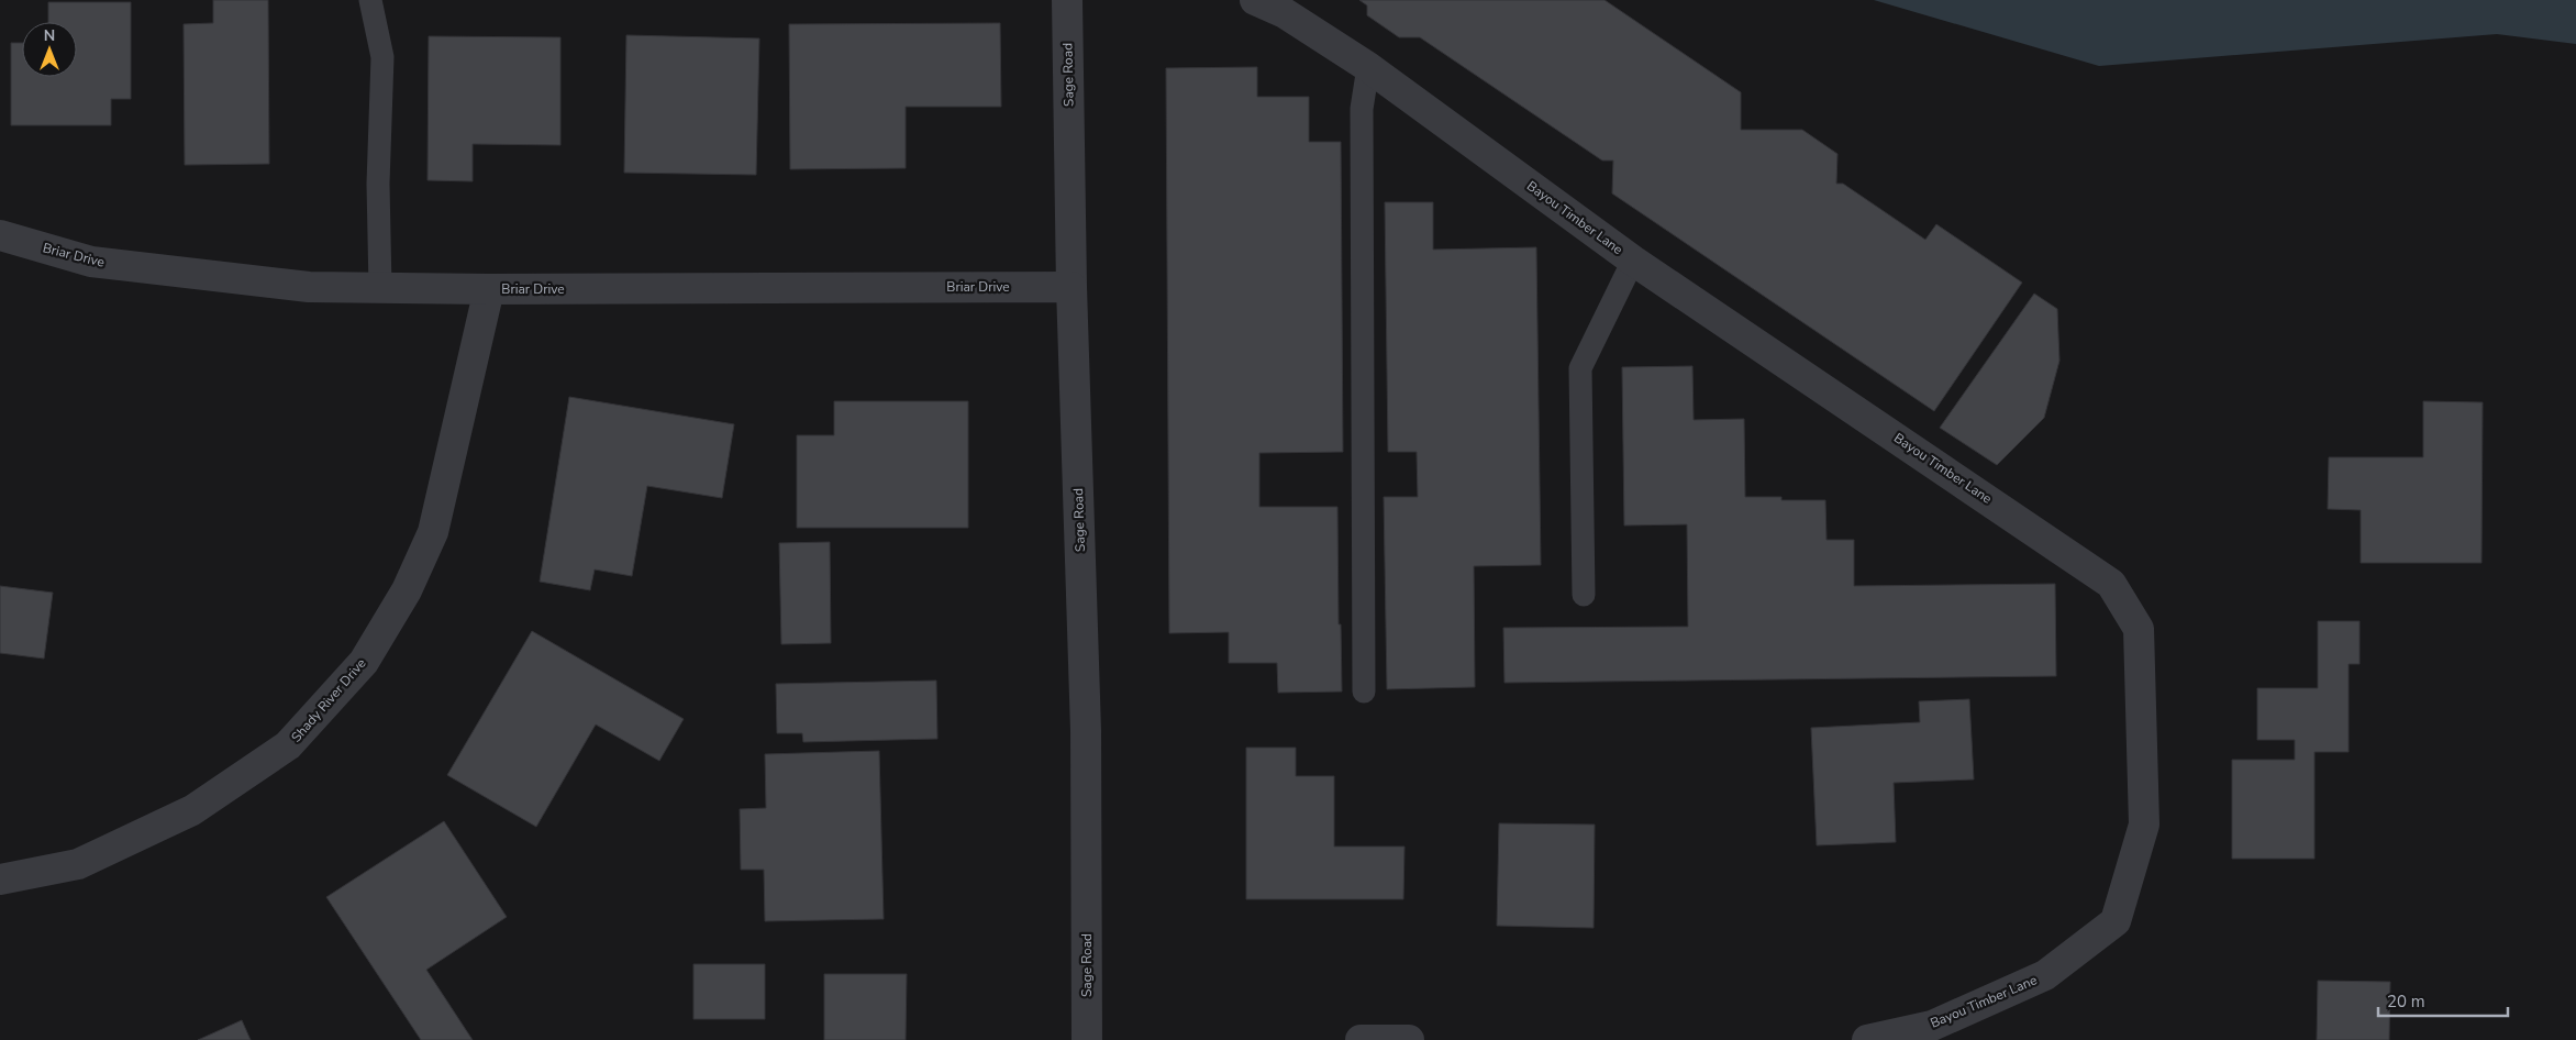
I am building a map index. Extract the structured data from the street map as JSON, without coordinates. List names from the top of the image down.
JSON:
{
  "streets": {
    "street": [
      "Sage Road",
      "Bayou Timber Lane",
      "Briar Drive",
      "Shady River Drive"
    ]
  },
  "crossings": [
    ["Sage Road", "Briar Drive"],
    ["Briar Drive", "Shady River Drive"]
  ],
  "scale_bar": "20 m",
  "north": "top"
}
